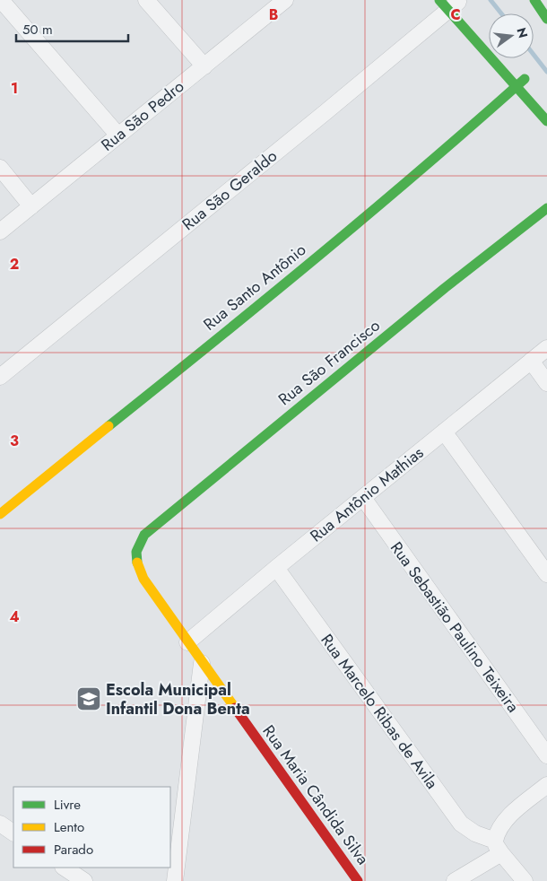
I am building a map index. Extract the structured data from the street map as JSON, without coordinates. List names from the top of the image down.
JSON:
{
  "streets": {
    "street": [
      "Rua São Pedro",
      "Rua São Geraldo",
      "Rua Santo Antônio",
      "Rua São Francisco",
      "Rua Antônio Mathias",
      "Rua Sebastião Paulino Teixeira",
      "Rua Marcelo Ribas de Avila",
      "Rua Maria Cândida Silva"
    ]
  },
  "crossings": [
    ["Rua São Francisco", "Rua Maria Cândida Silva"],
    ["Rua Antônio Mathias", "Rua Sebastião Paulino Teixeira"],
    ["Rua Antônio Mathias", "Rua Marcelo Ribas de Avila"],
    ["Rua Antônio Mathias", "Rua Maria Cândida Silva"]
  ],
  "places": {
    "school or university": ["Escola Municipal Infantil Dona Benta"]
  },
  "legend": ["Livre", "Lento", "Parado"],
  "scale_bar": "50 m",
  "north": "right",
  "grid": {
    "columns": ["B", "C"],
    "rows": [
      "1",
      "2",
      "3",
      "4"
    ]
  }
}
